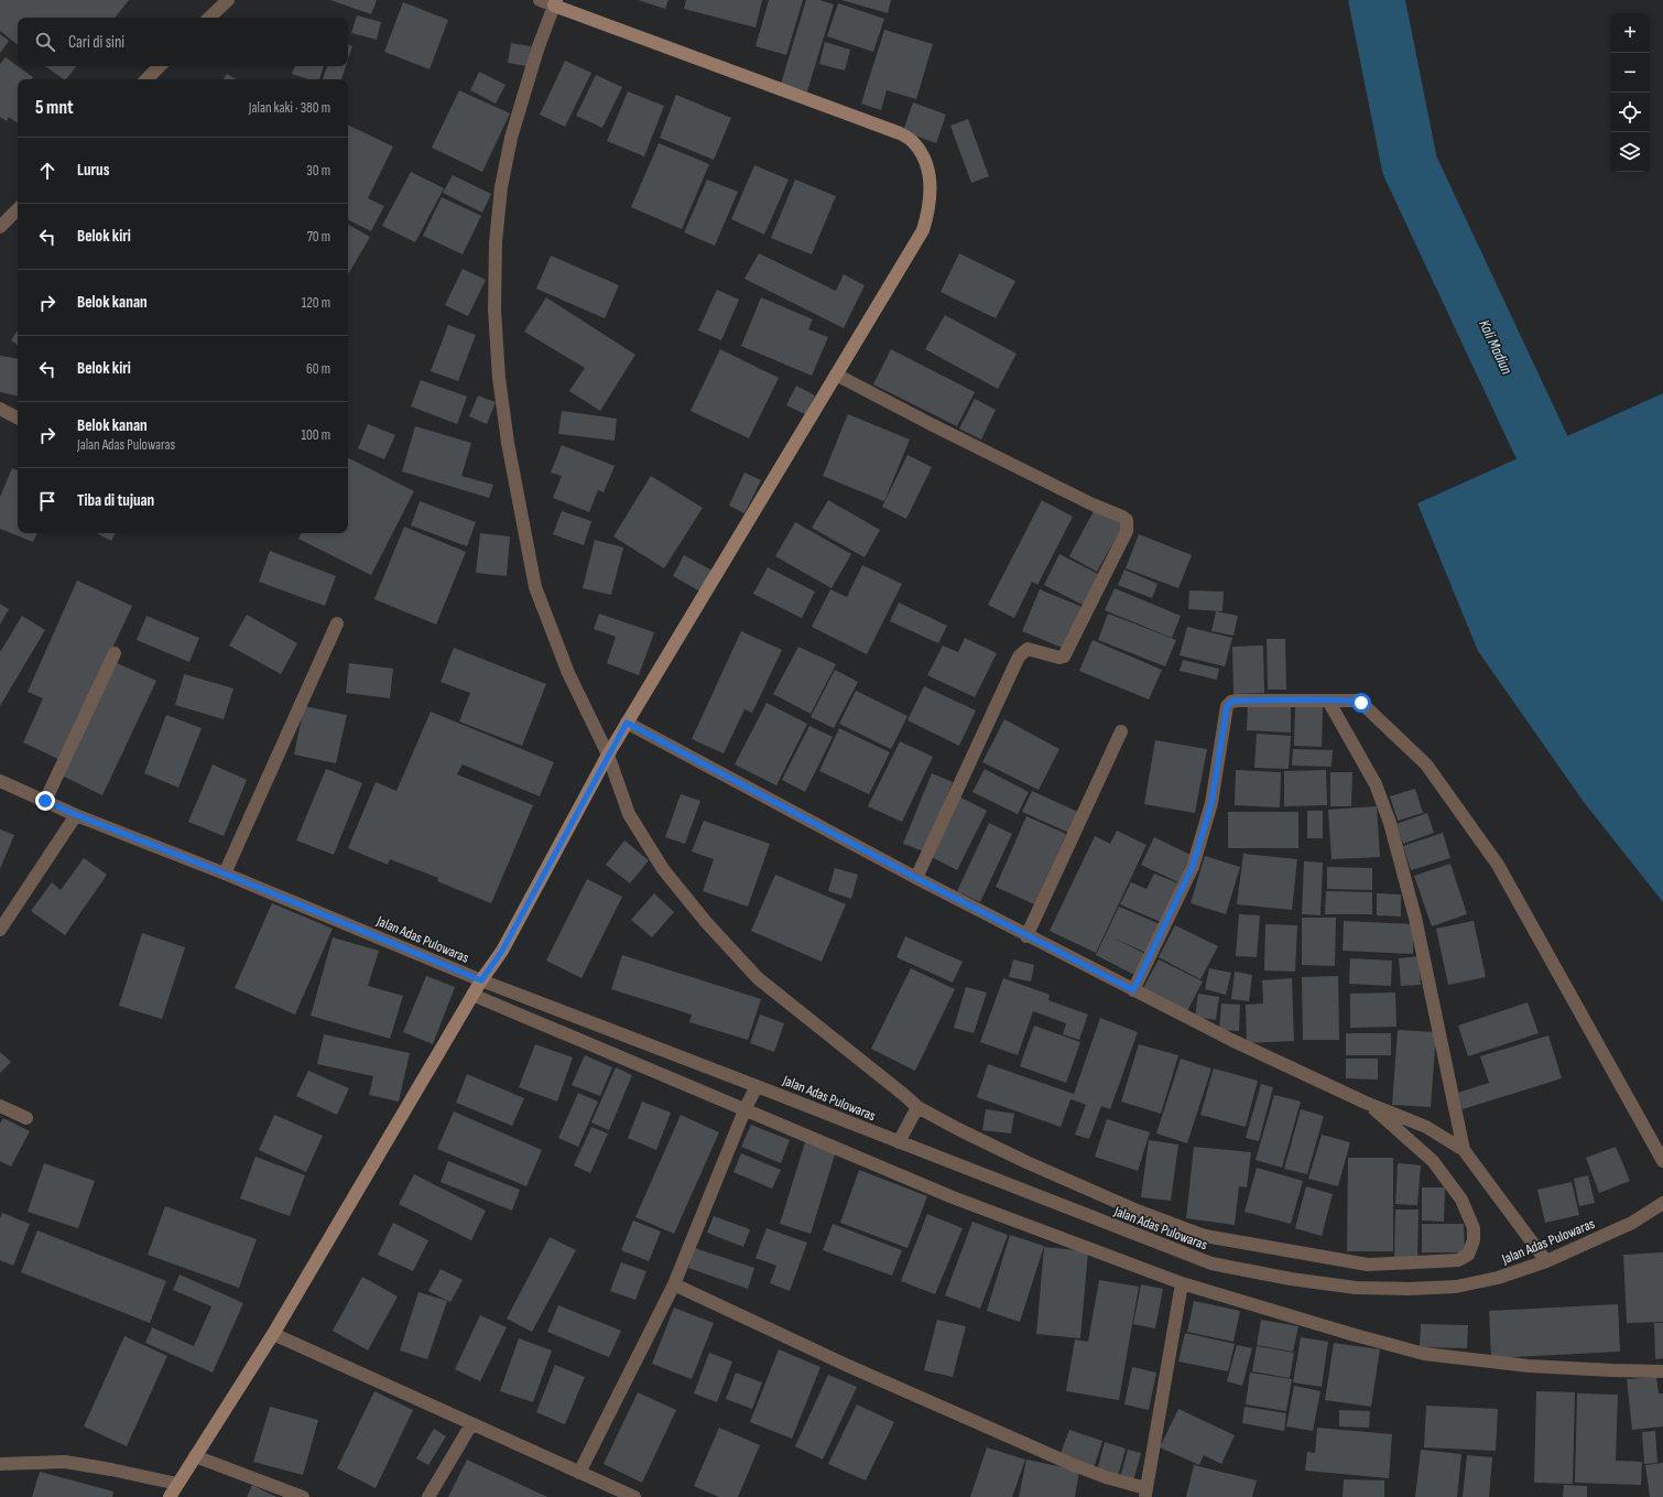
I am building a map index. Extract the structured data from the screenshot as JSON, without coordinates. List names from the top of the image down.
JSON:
{
  "streets": {
    "street": ["Jalan Adas Pulowaras"]
  },
  "water": ["Kali Madiun"],
  "page": {
    "map_buttons": ["+", "−"],
    "search": "Cari di sini",
    "heading": ["5 mnt", "Jalan kaki · 380 m"],
    "list": [
      ["Lurus", "30 m"],
      ["Belok kiri", "70 m"],
      ["Belok kanan", "120 m"],
      ["Belok kiri", "60 m"],
      ["Belok kanan", "Jalan Adas Pulowaras", "100 m"],
      "Tiba di tujuan"
    ]
  }
}
